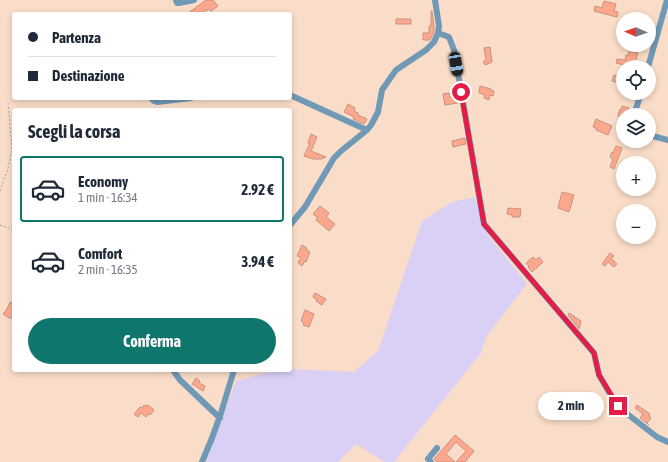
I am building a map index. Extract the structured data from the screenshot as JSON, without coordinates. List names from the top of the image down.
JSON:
{
  "north": "left",
  "page": {
    "map_buttons": ["+", "−"],
    "banner": ["Partenza", "Destinazione"],
    "heading": "Scegli la corsa",
    "list": [
      {
        "name": "Economy",
        "note": "1 min · 16:34",
        "value": "2.92 €"
      },
      {
        "name": "Comfort",
        "note": "2 min · 16:35",
        "value": "3.94 €"
      }
    ],
    "buttons": "Conferma",
    "bubble": "2 min"
  }
}
